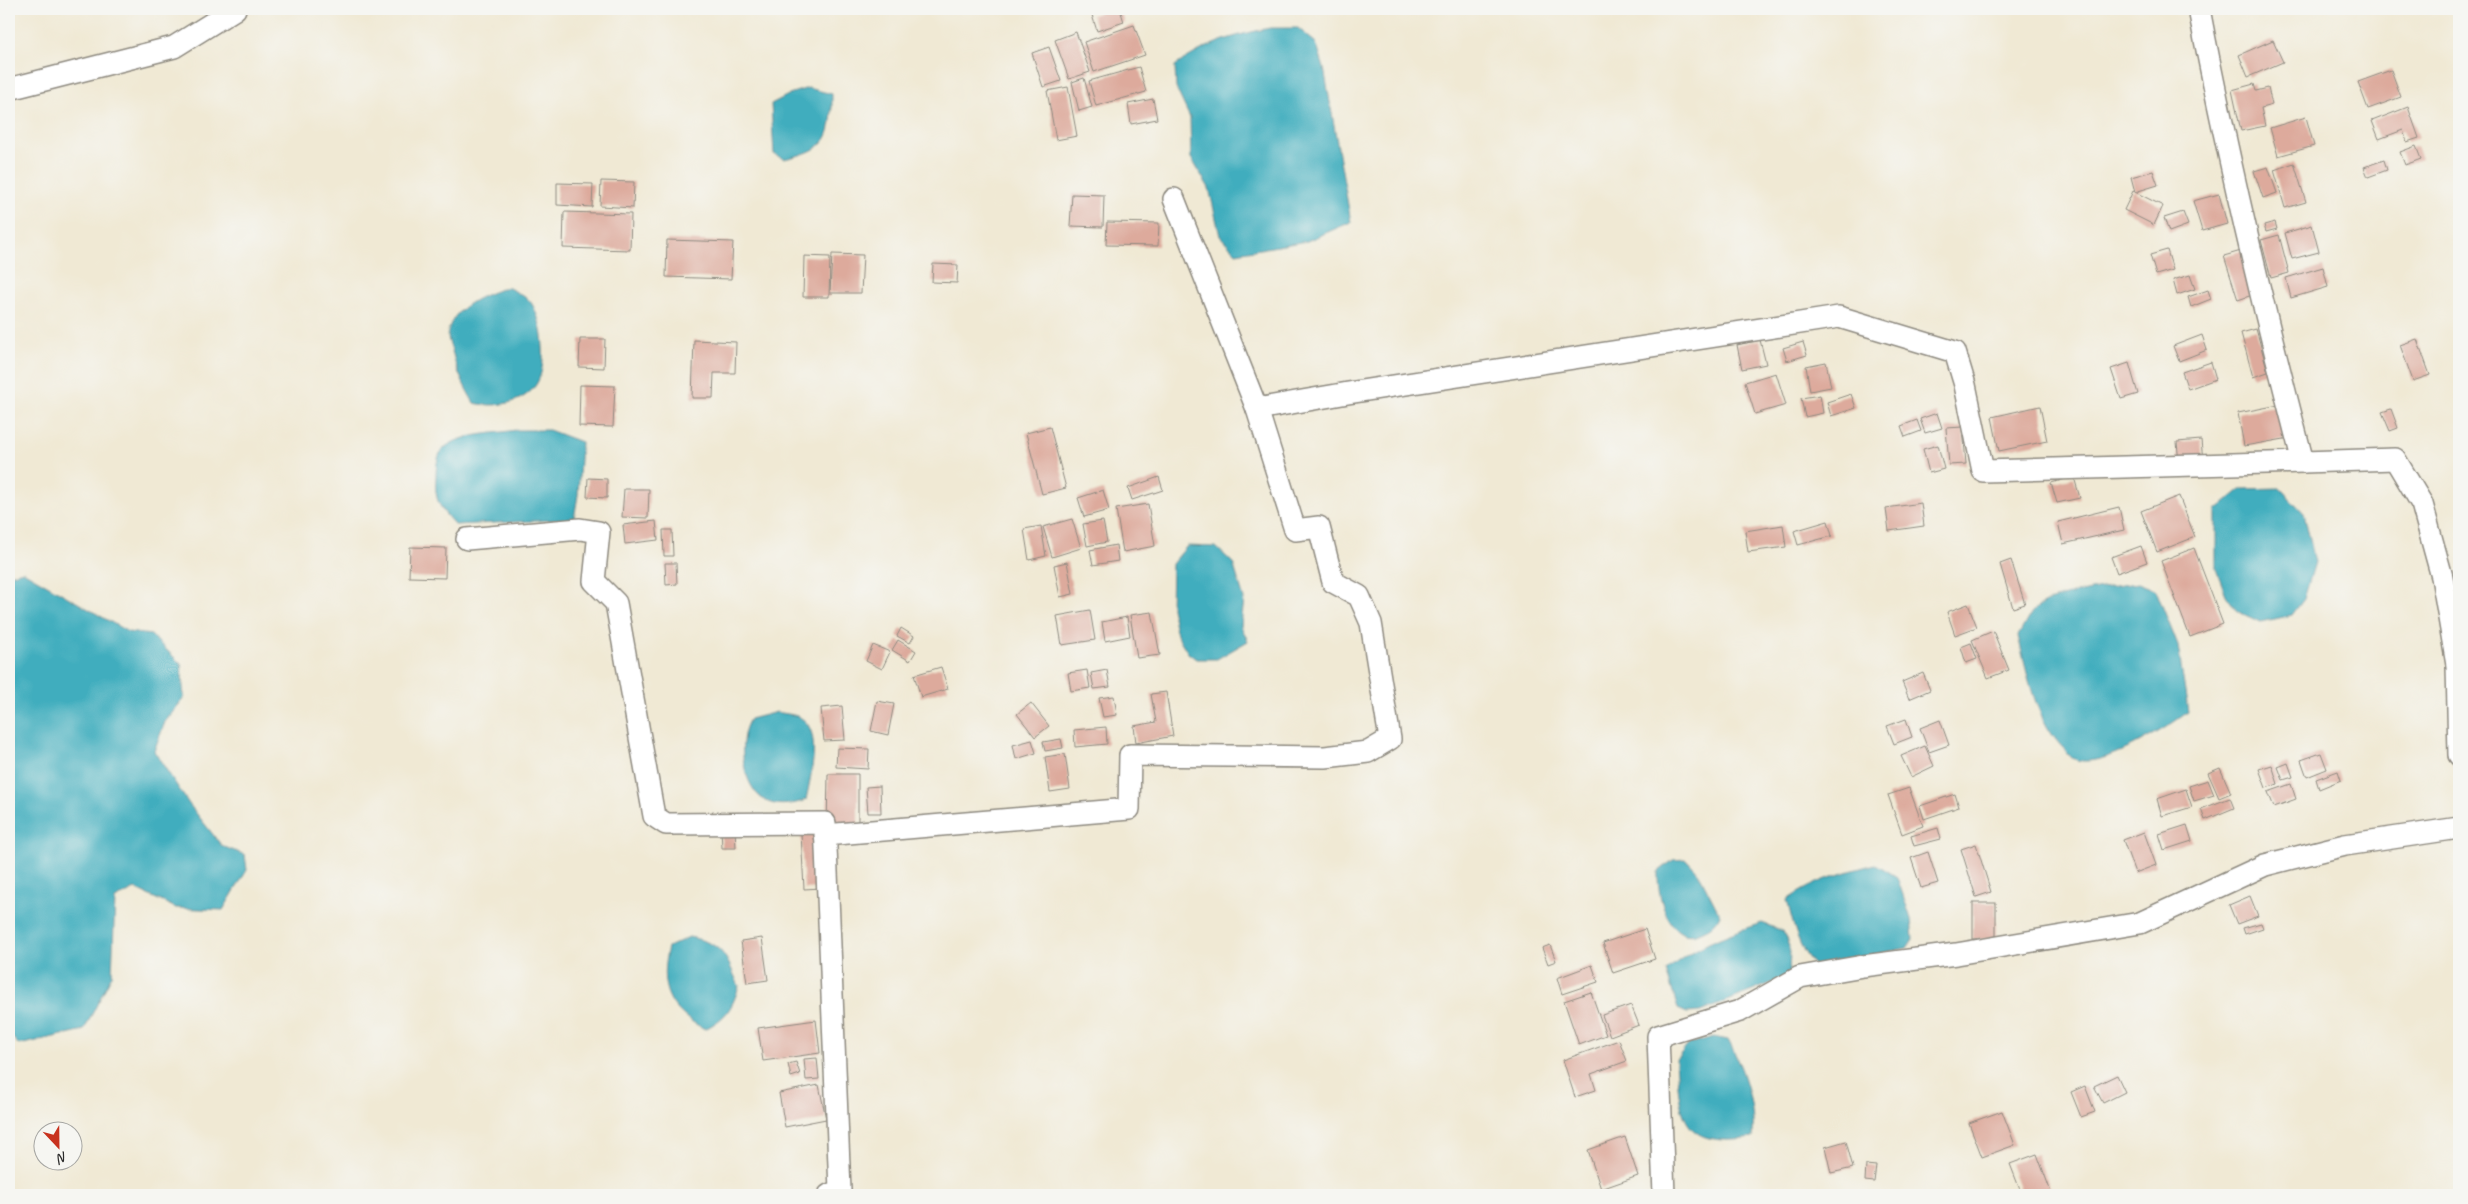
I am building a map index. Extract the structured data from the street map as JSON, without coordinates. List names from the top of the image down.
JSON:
{
  "north": "bottom"
}
